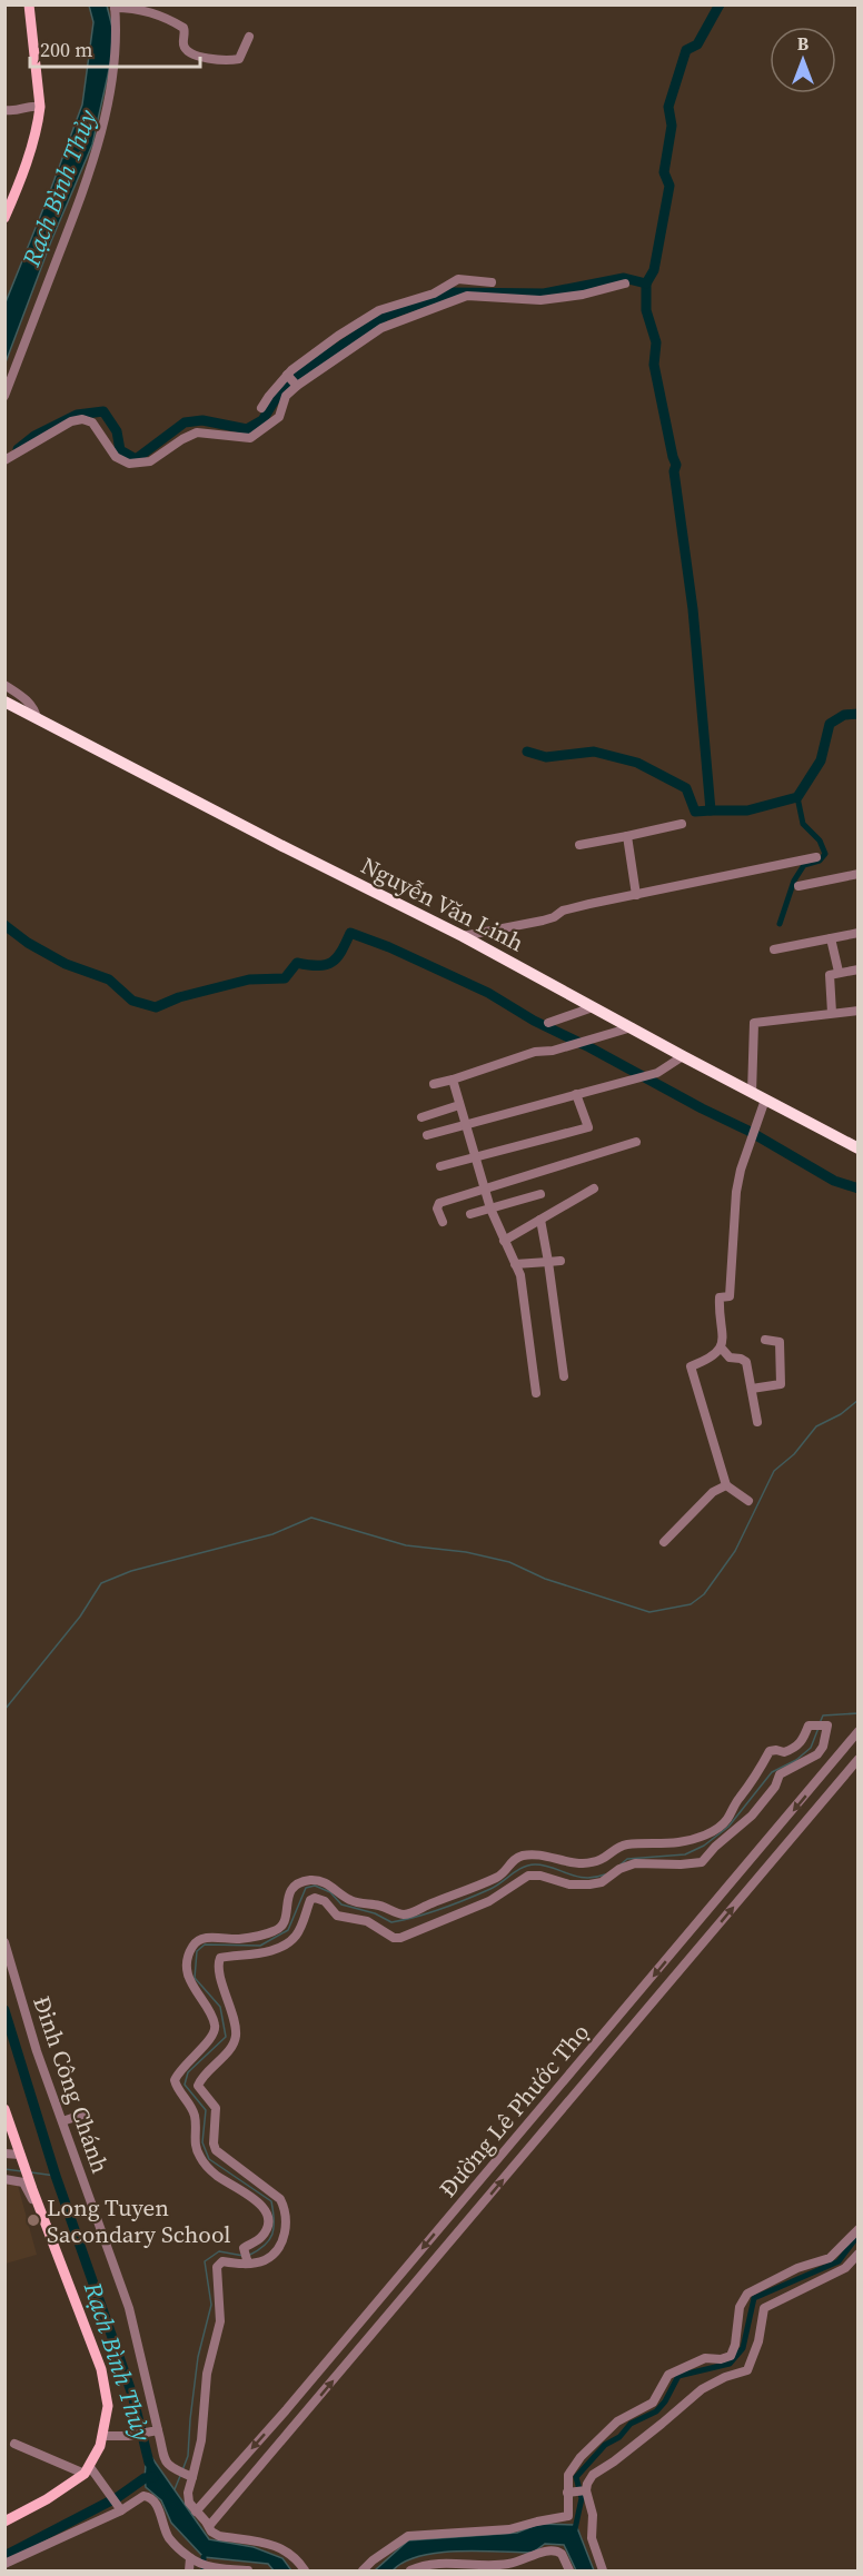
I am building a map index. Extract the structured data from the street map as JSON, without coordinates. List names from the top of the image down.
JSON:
{
  "streets": {
    "highway": ["Nguyễn Văn Linh"],
    "street": ["Đinh Công Chánh", "Đường Lê Phước Thọ"]
  },
  "water": ["Rạch Bình Thủy"],
  "places": ["Long Tuyen Sacondary School"],
  "scale_bar": "200 m",
  "north": "top"
}
